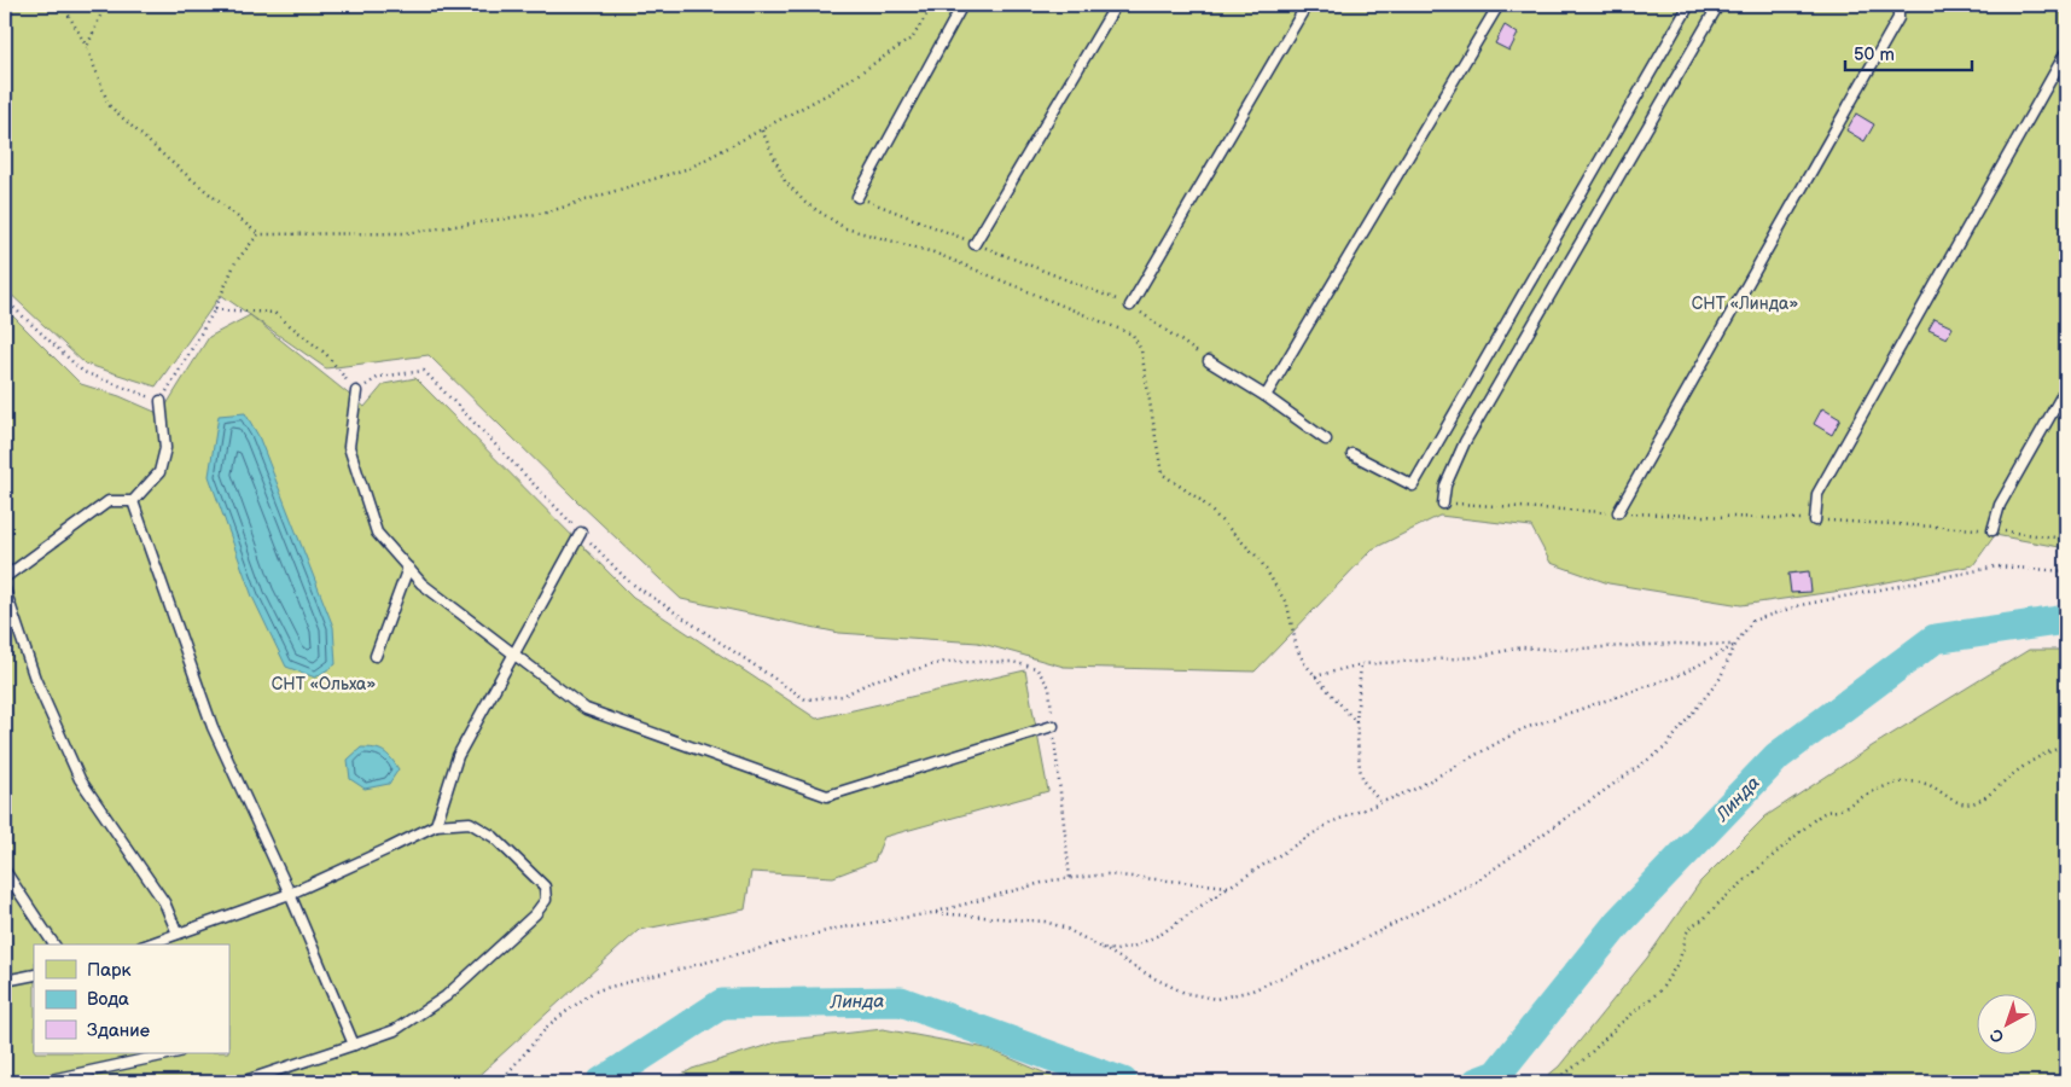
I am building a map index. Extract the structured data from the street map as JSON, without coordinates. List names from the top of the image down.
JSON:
{
  "water": ["Линда"],
  "parks": ["СНТ «Линда»", "СНТ «Ольха»"],
  "legend": ["Парк", "Вода", "Здание"],
  "scale_bar": "50 m",
  "north": "bottom left"
}
